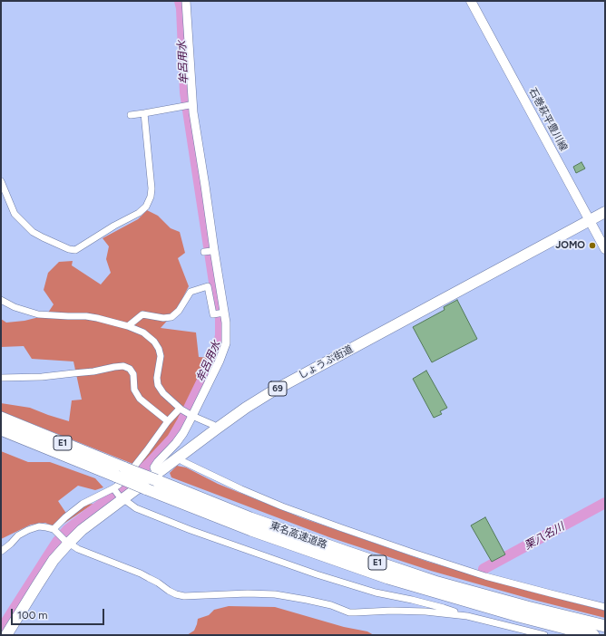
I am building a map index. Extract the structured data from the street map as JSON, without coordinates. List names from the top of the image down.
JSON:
{
  "streets": {
    "highway": ["E1", "東名高速道路"],
    "main road": ["石巻萩平豊川線", "しょうぶ街道", "69"]
  },
  "crossings": [
    ["石巻萩平豊川線", "しょうぶ街道"],
    ["しょうぶ街道", "東名高速道路"]
  ],
  "water": ["牟呂用水", "栗八名川"],
  "places": ["JOMO"],
  "scale_bar": "100 m"
}
